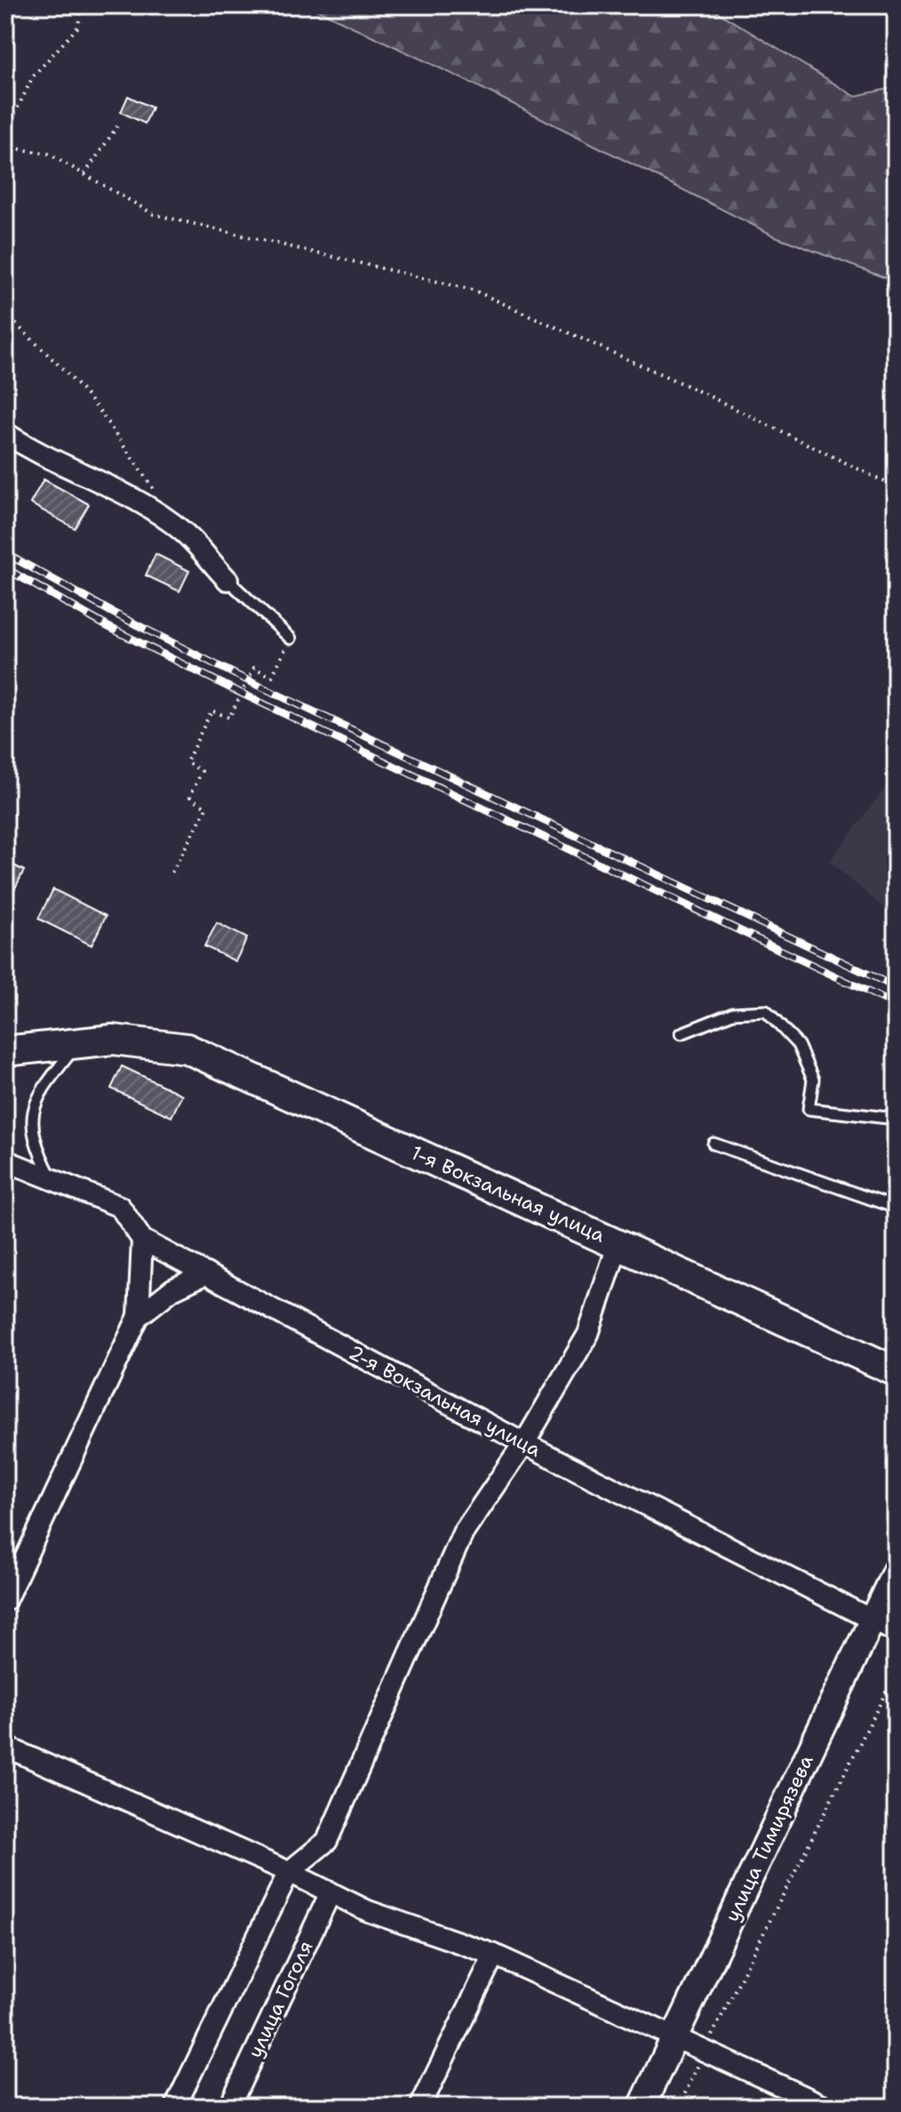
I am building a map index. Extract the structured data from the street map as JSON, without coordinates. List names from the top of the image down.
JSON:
{
  "streets": {
    "main road": ["1-я Вокзальная улица"],
    "street": ["2-я Вокзальная улица", "улица Тимирязева", "улица Гоголя"]
  },
  "crossings": [
    ["2-я Вокзальная улица", "улица Тимирязева"]
  ]
}
